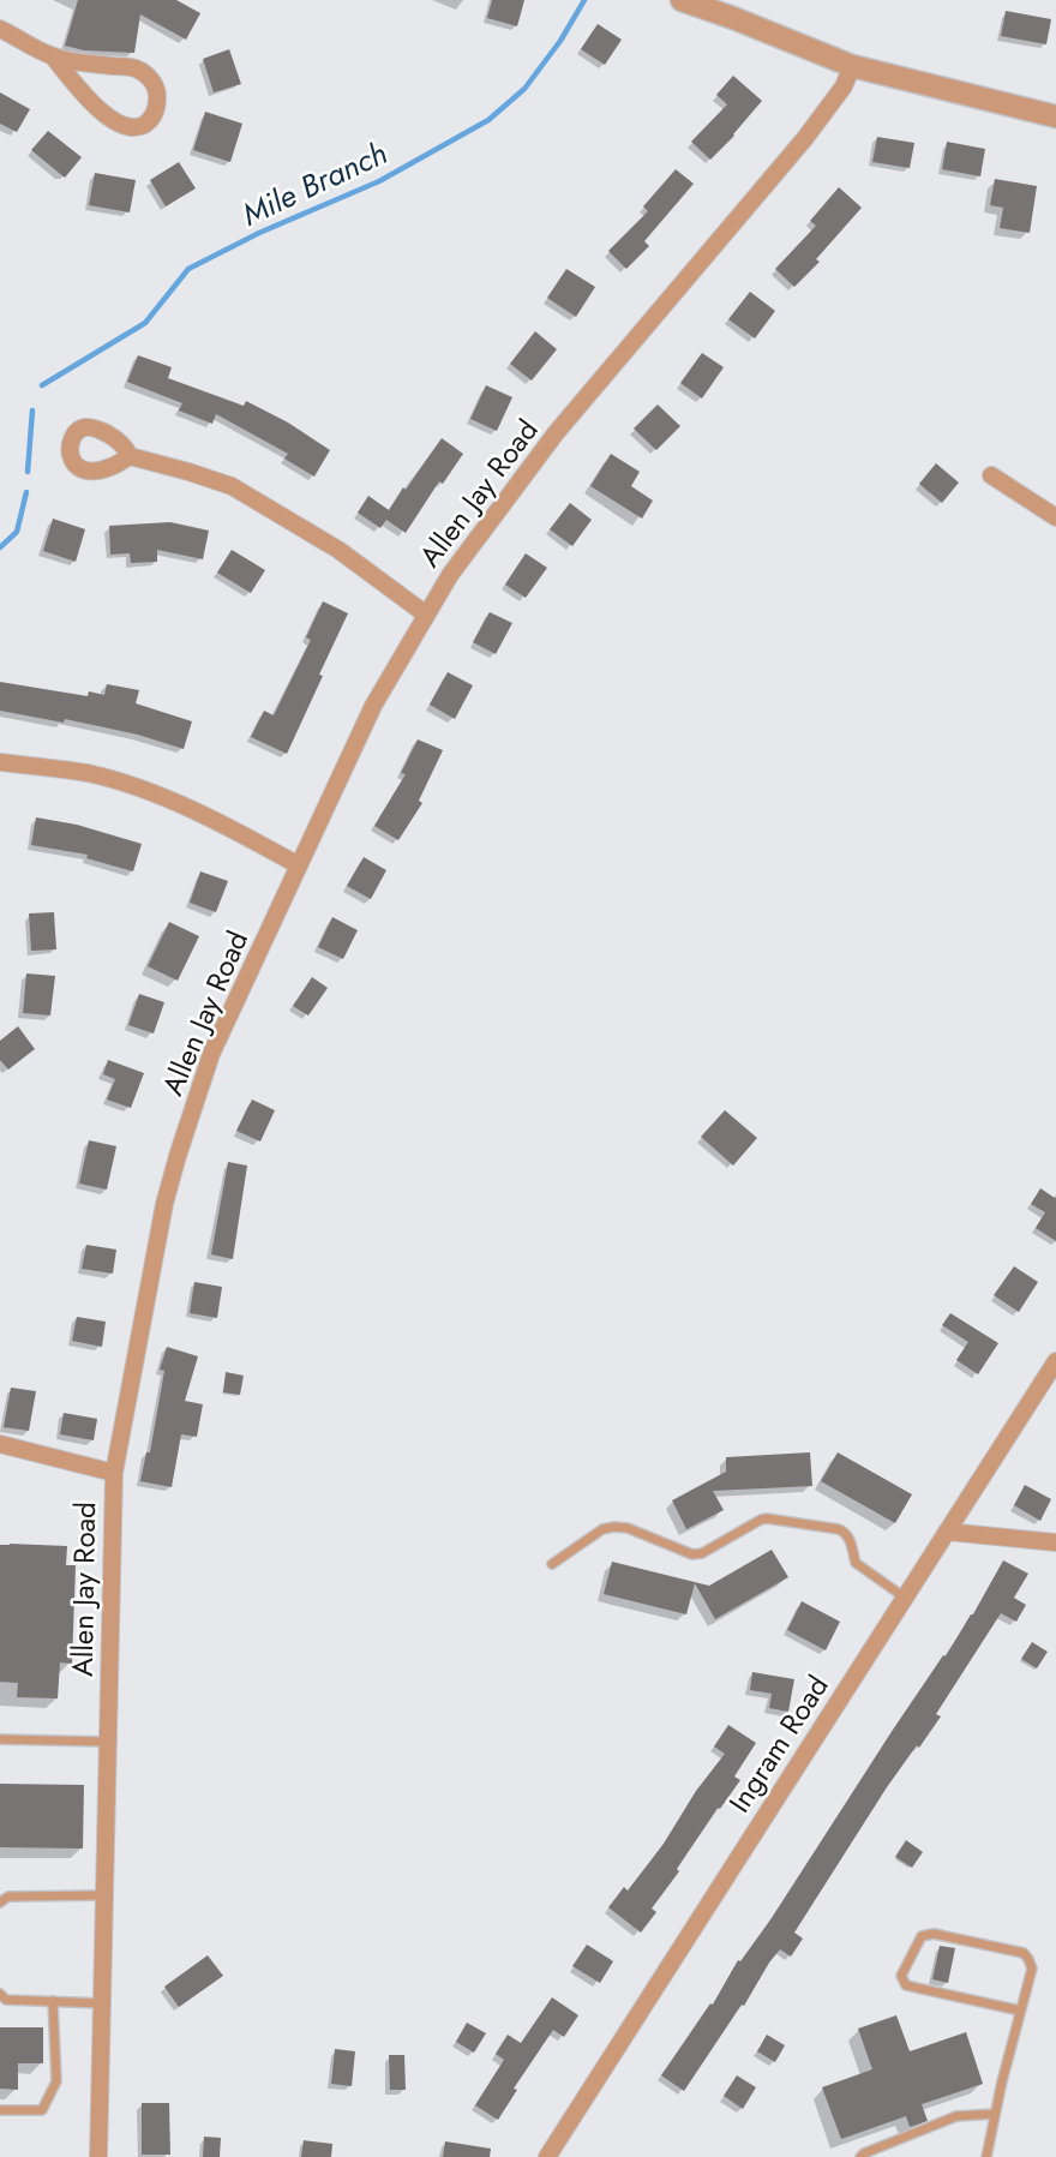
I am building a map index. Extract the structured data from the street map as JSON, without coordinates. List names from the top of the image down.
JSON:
{
  "streets": {
    "street": ["Allen Jay Road", "Ingram Road"]
  },
  "water": ["Mile Branch"]
}
